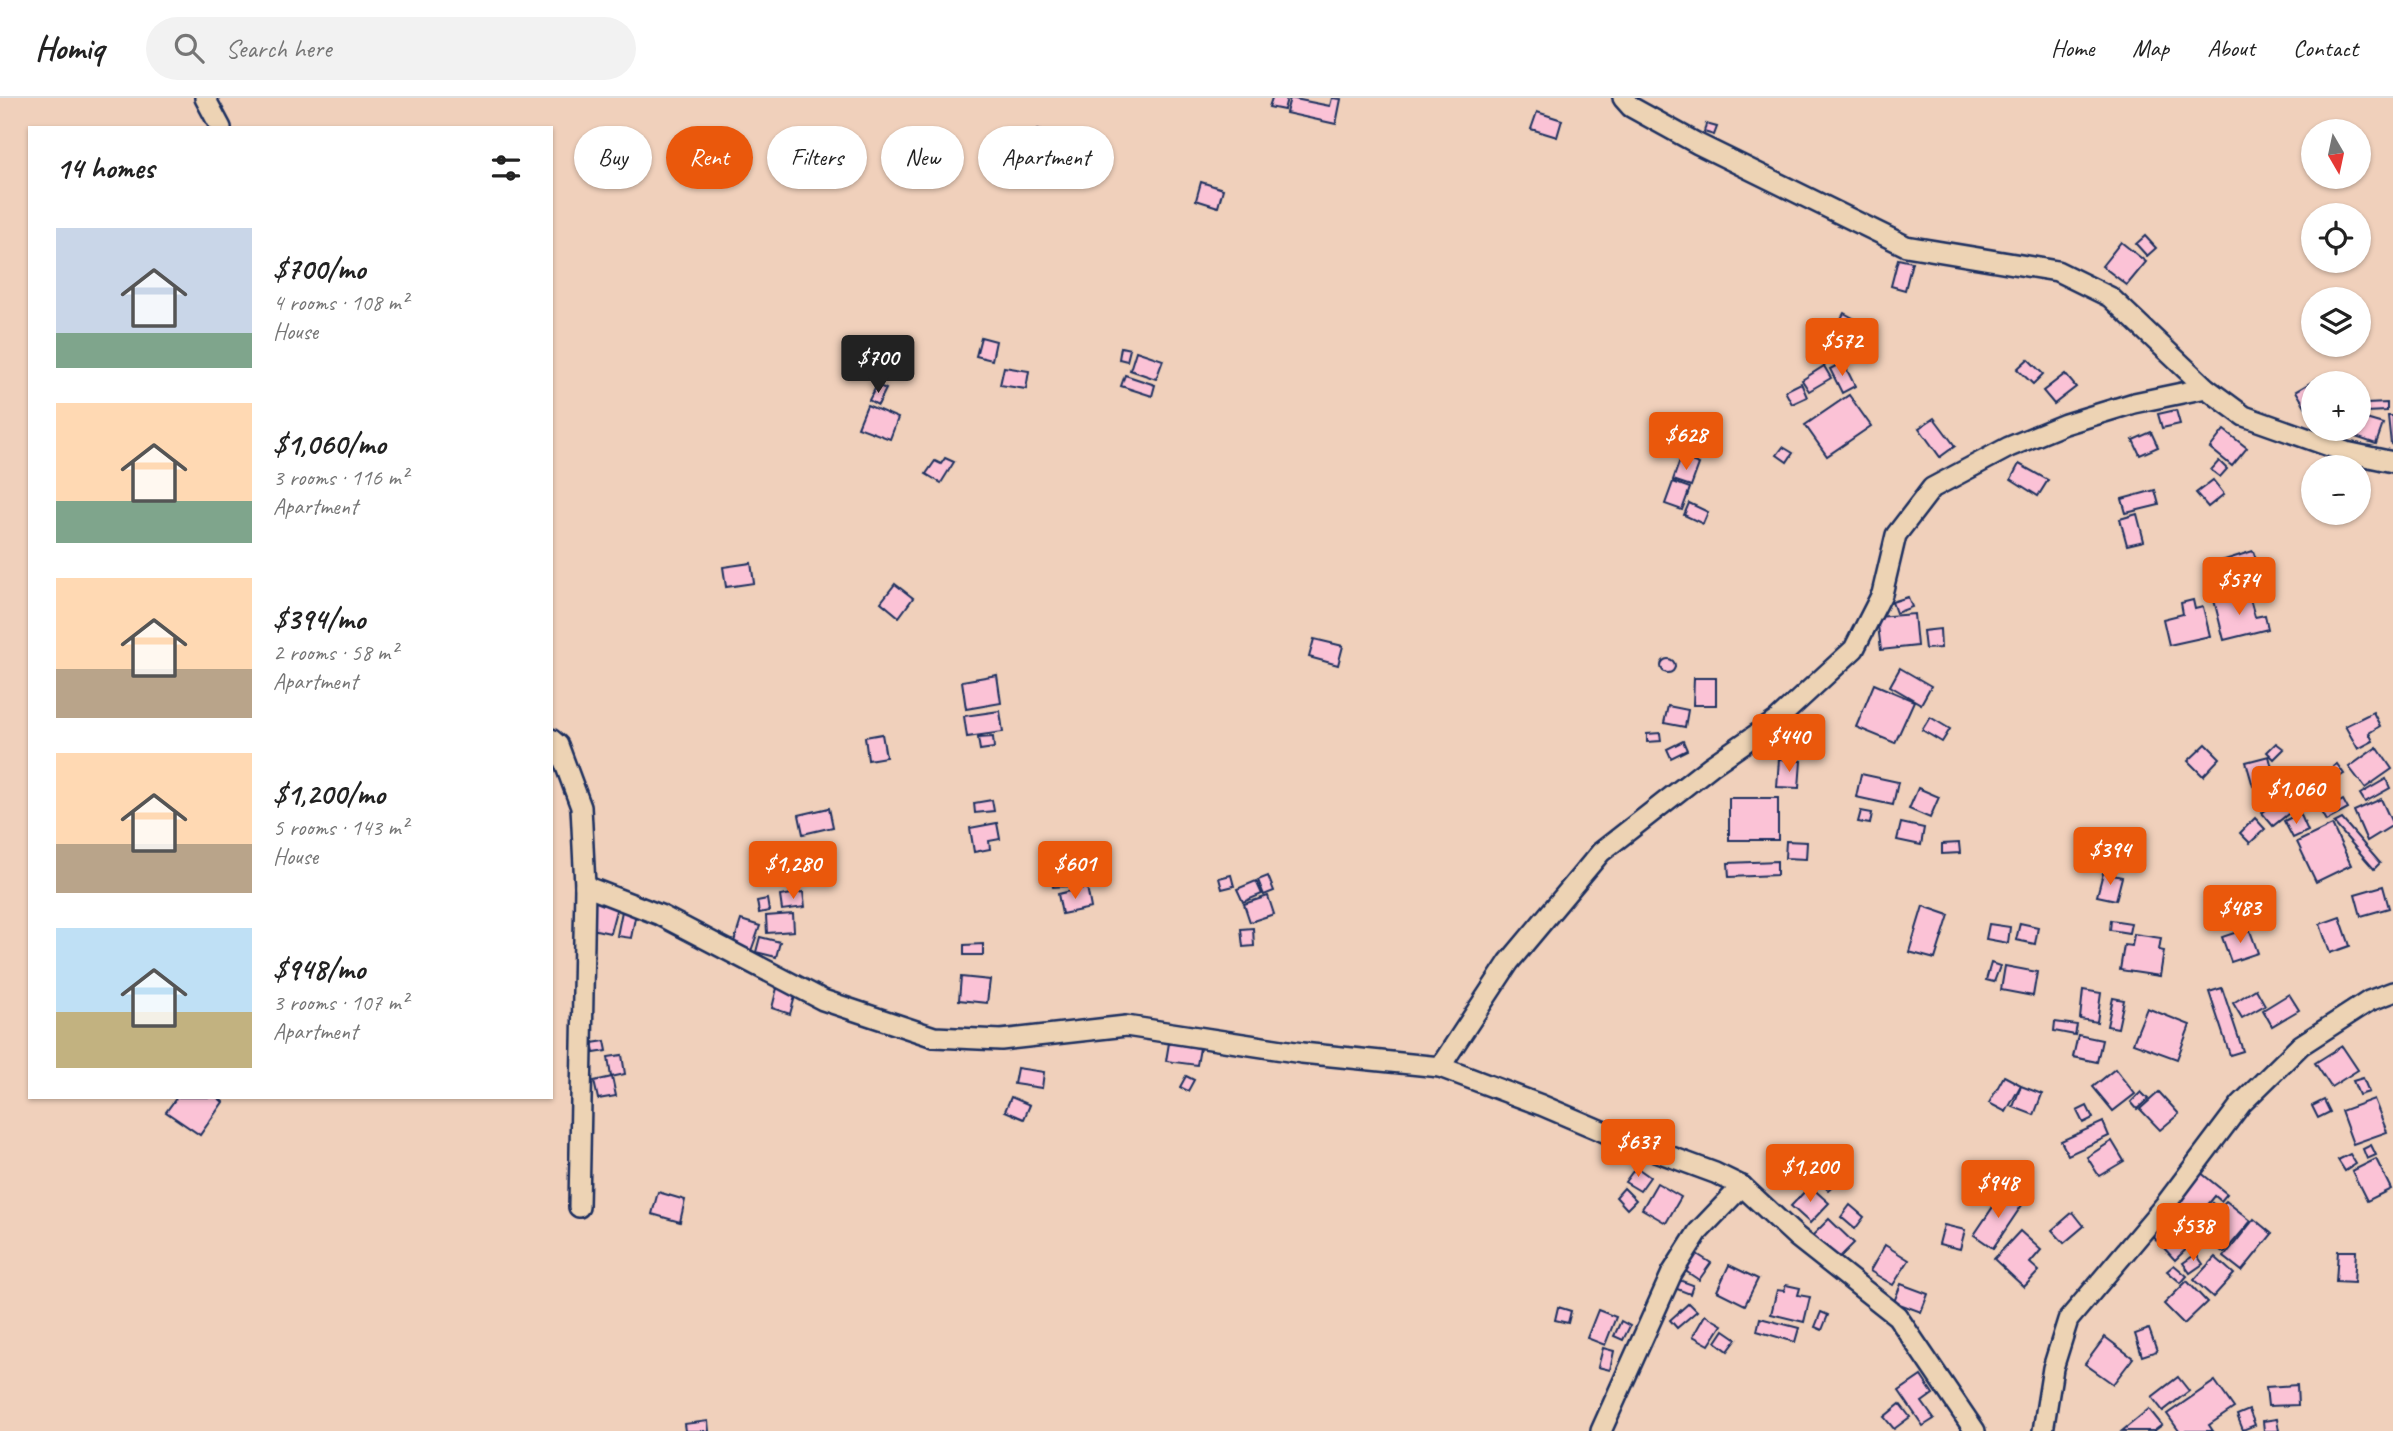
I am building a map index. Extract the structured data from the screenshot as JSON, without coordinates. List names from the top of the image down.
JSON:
{
  "north": "bottom",
  "page": {
    "header": "Homiq",
    "search": "Search here",
    "nav": [
      "Home",
      "Map",
      "About",
      "Contact"
    ],
    "map_buttons": ["+", "−"],
    "chip": [
      "Buy",
      "Rent",
      "Filters",
      "New",
      "Apartment"
    ],
    "heading": "14 homes",
    "list": [
      {
        "name": "$700/mo",
        "note": "4 rooms · 108 m² · House"
      },
      {
        "name": "$1,060/mo",
        "note": "3 rooms · 116 m² · Apartment"
      },
      {
        "name": "$394/mo",
        "note": "2 rooms · 58 m² · Apartment"
      },
      {
        "name": "$1,200/mo",
        "note": "5 rooms · 143 m² · House"
      },
      {
        "name": "$948/mo",
        "note": "3 rooms · 107 m² · Apartment"
      }
    ],
    "price": [
      "$572",
      "$700",
      "$628",
      "$574",
      "$440",
      "$1,060",
      "$394",
      "$1,280",
      "$601",
      "$483",
      "$637",
      "$1,200",
      "$948",
      "$538"
    ]
  }
}
